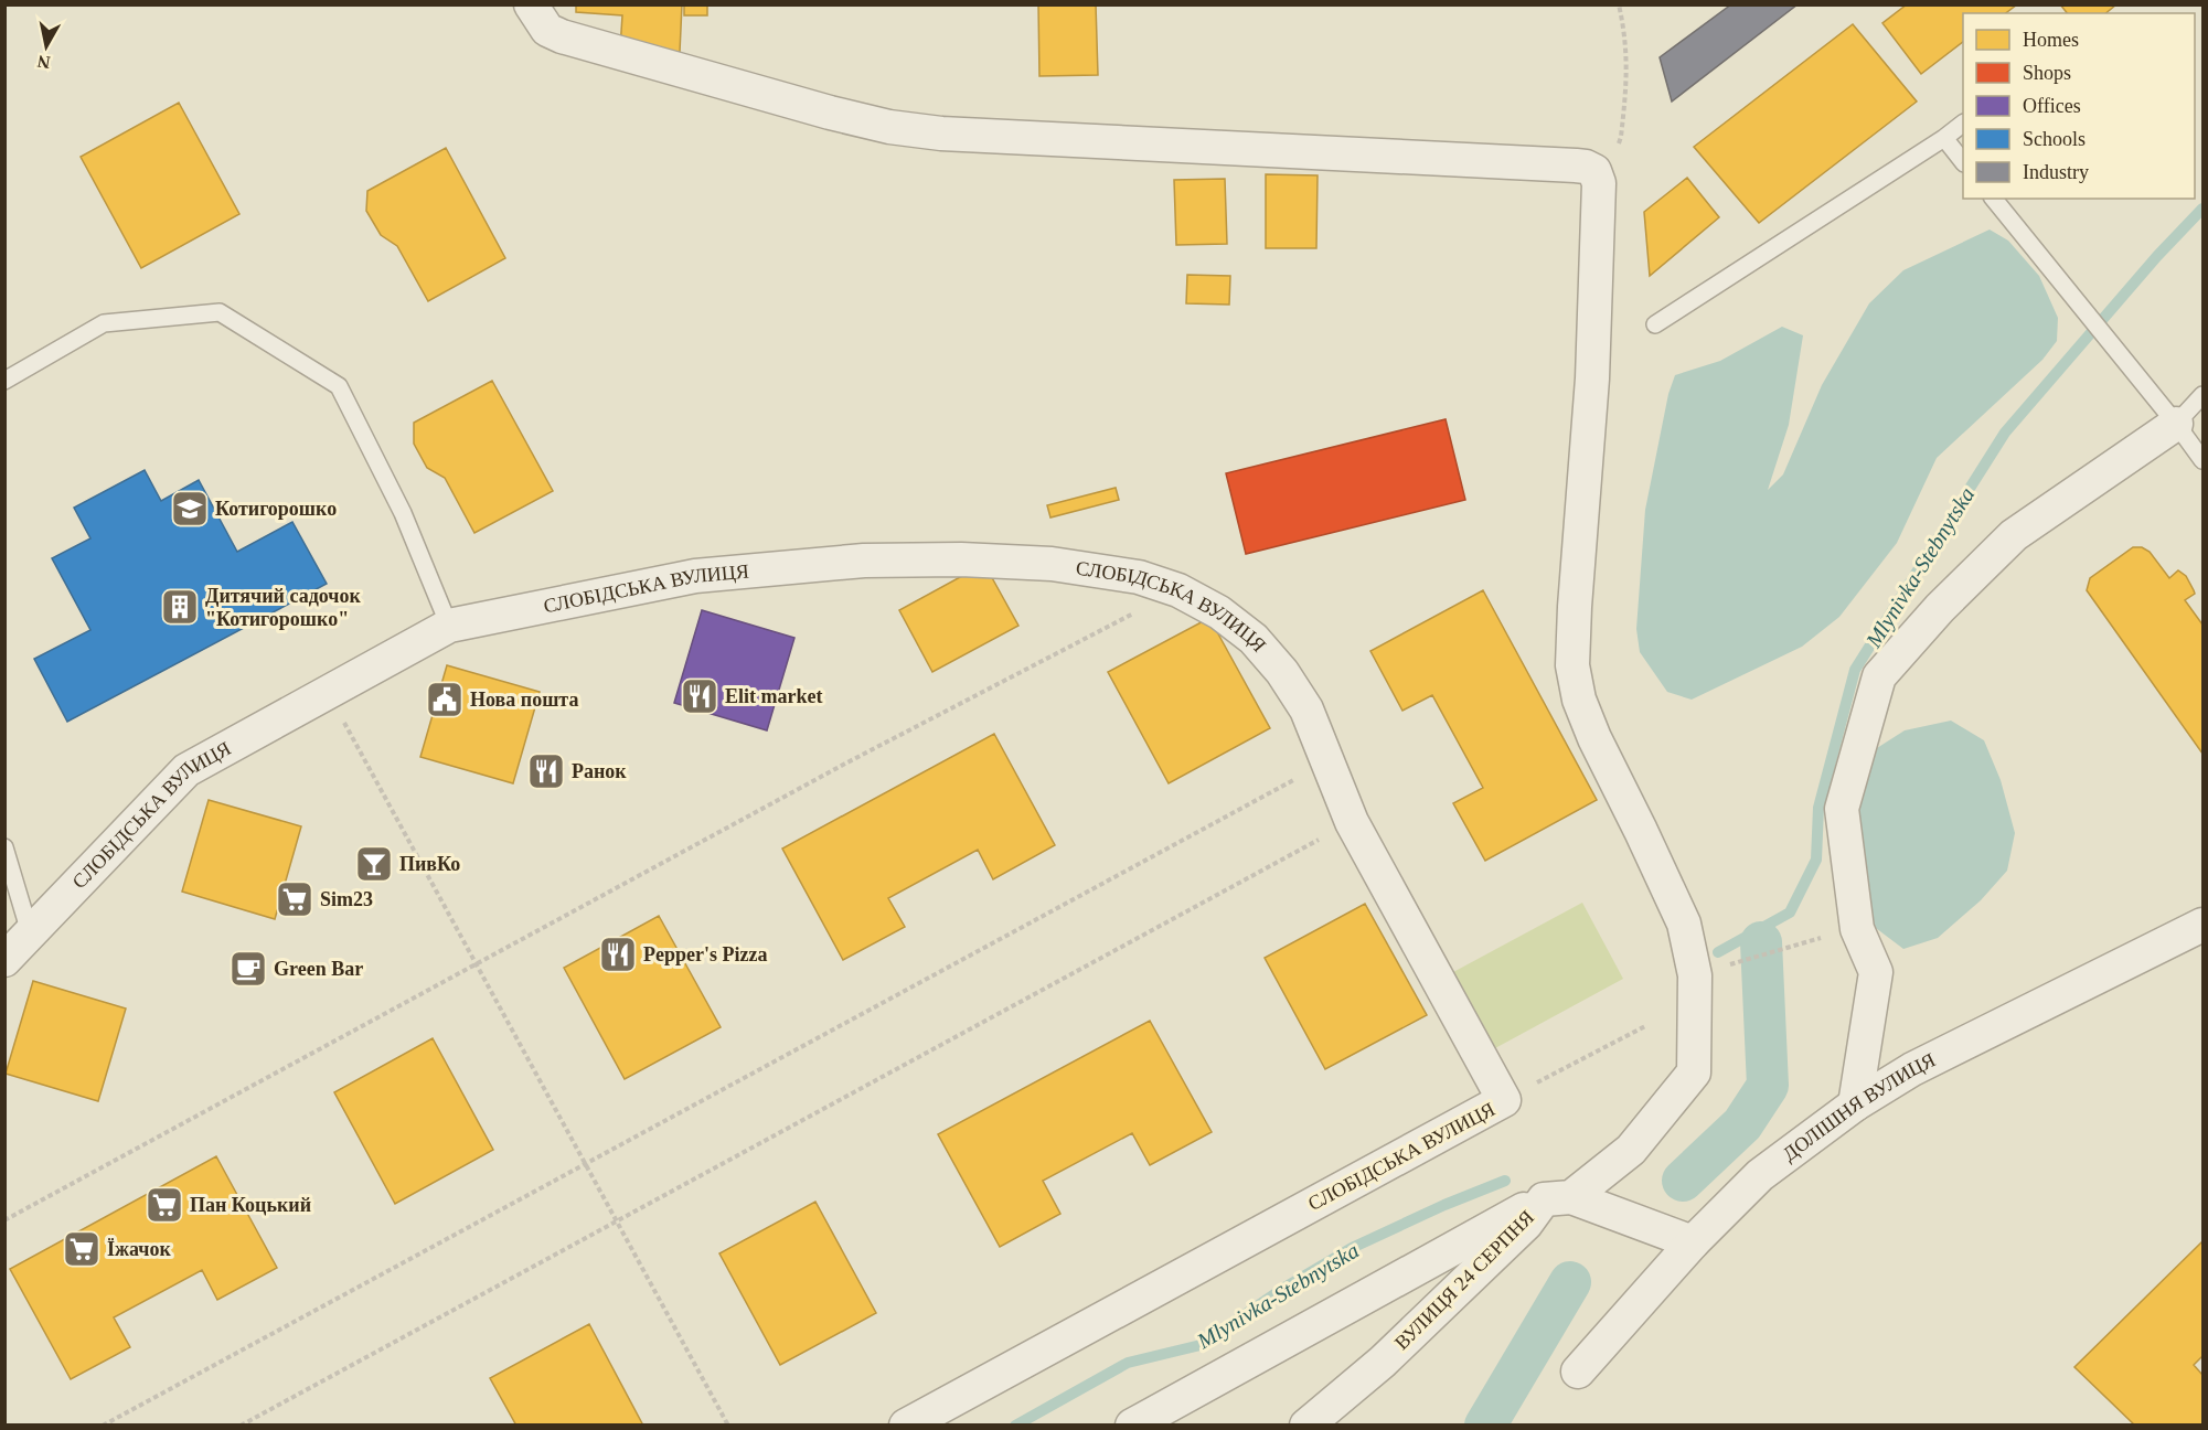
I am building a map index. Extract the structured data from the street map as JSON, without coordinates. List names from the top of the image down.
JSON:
{
  "streets": {
    "street": ["СЛОБІДСЬКА ВУЛИЦЯ", "ДОЛІШНЯ ВУЛИЦЯ", "ВУЛИЦЯ 24 СЕРПНЯ"]
  },
  "water": ["Mlynivka-Stebnytska"],
  "places": {
    "school or university": ["Котигорошко"],
    "building": ["Дитячий садочок \"Котигорошко\""],
    "restaurant": ["Elit market", "Ранок", "Pepper's Pizza"],
    "public building": ["Нова пошта"],
    "bar": ["ПивКо"],
    "supermarket": ["Sim23", "Пан Коцький", "Їжачок"],
    "cafe": ["Green Bar"]
  },
  "legend": [
    "Homes",
    "Shops",
    "Offices",
    "Schools",
    "Industry"
  ],
  "north": "bottom"
}
